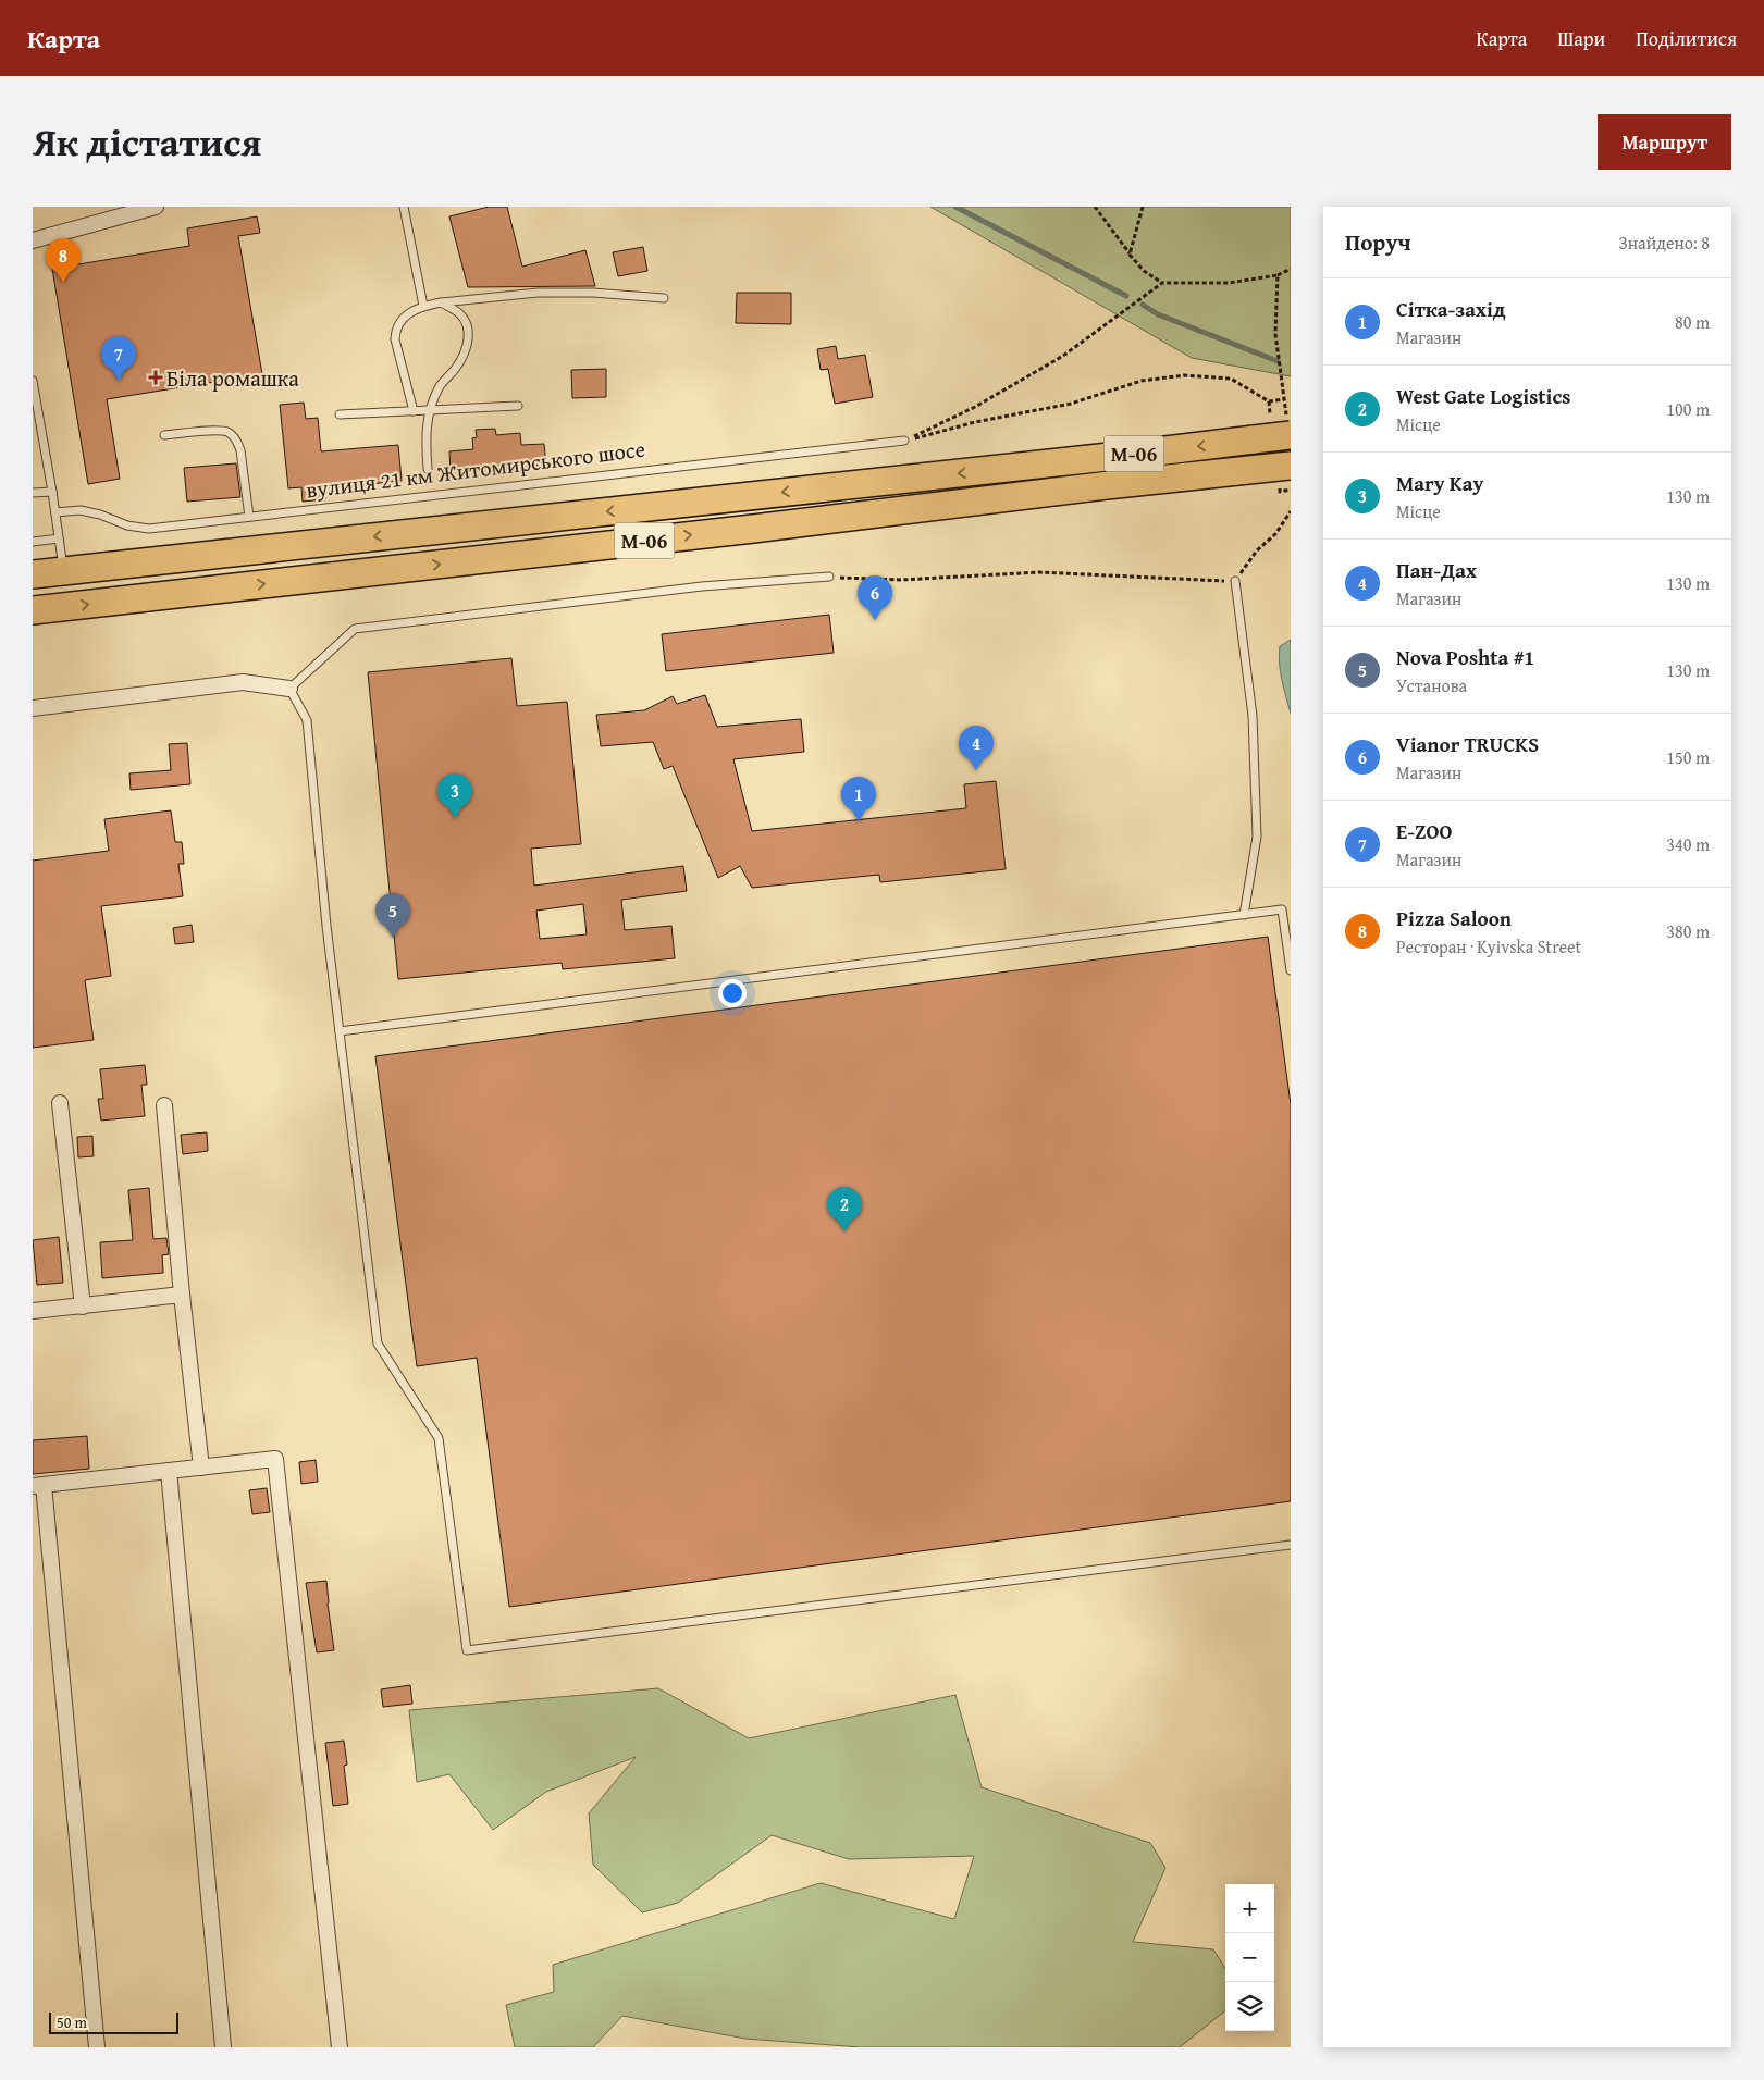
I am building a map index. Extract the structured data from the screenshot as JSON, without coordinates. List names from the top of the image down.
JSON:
{
  "streets": {
    "highway": ["М-06"],
    "lane": ["вулиця 21 км Житомирського шосе"]
  },
  "places": {
    "health": ["Біла ромашка"]
  },
  "scale_bar": "50 m",
  "page": {
    "header": "Карта",
    "nav": ["Карта", "Шари", "Поділитися"],
    "title": "Як дістатися",
    "buttons": "Маршрут",
    "heading": ["Поруч", "Знайдено: 8"],
    "pins": [
      "8",
      "7",
      "6",
      "4",
      "3",
      "1",
      "5",
      "2"
    ],
    "list": [
      {
        "mark": "1",
        "name": "Сітка-захід",
        "note": "Магазин",
        "value": "80 m"
      },
      {
        "mark": "2",
        "name": "West Gate Logistics",
        "note": "Місце",
        "value": "100 m"
      },
      {
        "mark": "3",
        "name": "Mary Kay",
        "note": "Місце",
        "value": "130 m"
      },
      {
        "mark": "4",
        "name": "Пан-Дах",
        "note": "Магазин",
        "value": "130 m"
      },
      {
        "mark": "5",
        "name": "Nova Poshta #1",
        "note": "Установа",
        "value": "130 m"
      },
      {
        "mark": "6",
        "name": "Vianor TRUCKS",
        "note": "Магазин",
        "value": "150 m"
      },
      {
        "mark": "7",
        "name": "E-ZOO",
        "note": "Магазин",
        "value": "340 m"
      },
      {
        "mark": "8",
        "name": "Pizza Saloon",
        "note": "Ресторан · Kyivska Street",
        "value": "380 m"
      }
    ],
    "map_buttons": ["+", "−"],
    "scale": "50 m"
  }
}
